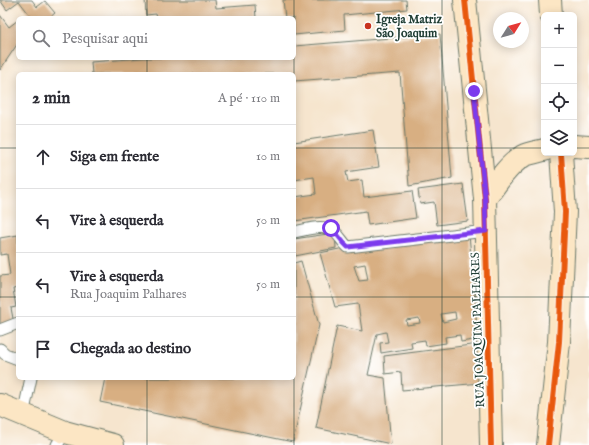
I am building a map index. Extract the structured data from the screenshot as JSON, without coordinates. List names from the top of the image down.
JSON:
{
  "streets": {
    "street": ["RUA JOAQUIM PALHARES"]
  },
  "places": ["Igreja Matriz São Joaquim"],
  "north": "top right",
  "page": {
    "map_buttons": ["+", "−"],
    "search": "Pesquisar aqui",
    "heading": ["2 min", "A pé · 110 m"],
    "list": [
      ["Siga em frente", "10 m"],
      ["Vire à esquerda", "50 m"],
      ["Vire à esquerda", "Rua Joaquim Palhares", "50 m"],
      "Chegada ao destino"
    ]
  }
}
